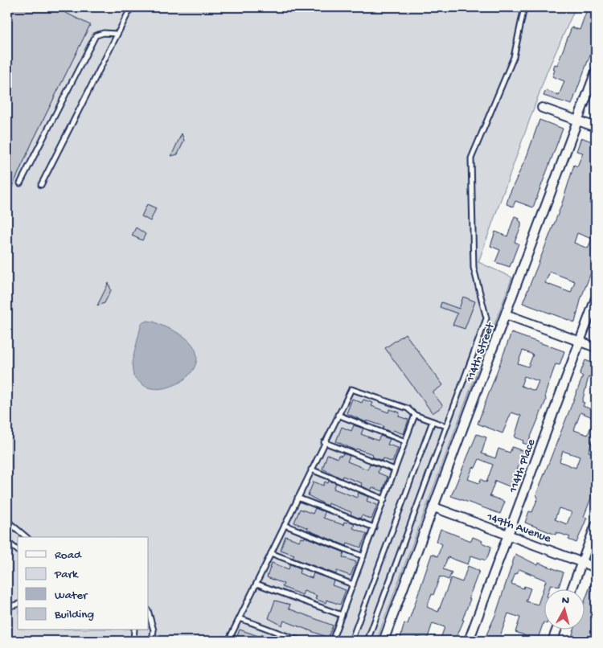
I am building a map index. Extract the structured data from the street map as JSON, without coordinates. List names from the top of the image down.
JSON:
{
  "streets": {
    "street": ["114th Street", "114th Place", "149th Avenue"]
  },
  "crossings": [
    ["114th Street", "149th Avenue"],
    ["114th Place", "149th Avenue"]
  ],
  "legend": [
    "Road",
    "Park",
    "Water",
    "Building"
  ],
  "north": "top"
}
